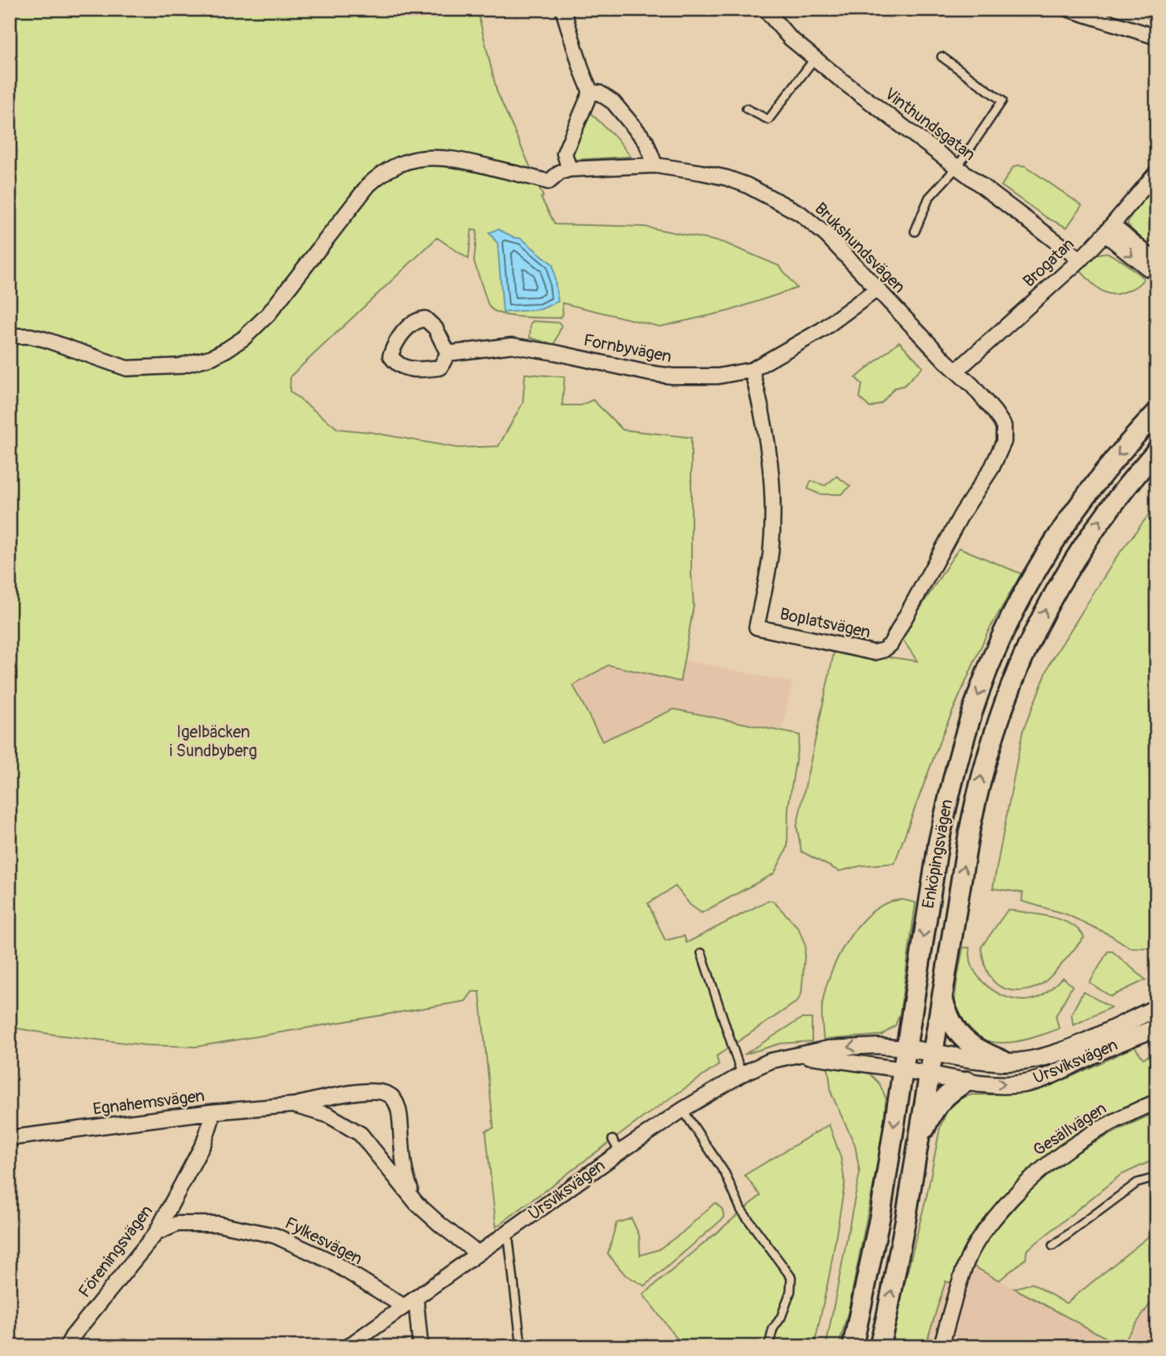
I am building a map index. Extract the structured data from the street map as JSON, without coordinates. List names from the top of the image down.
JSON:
{
  "streets": {
    "main road": ["Enköpingsvägen"],
    "street": [
      "Vinthundsgatan",
      "Brukshundsvägen",
      "Brogatan",
      "Fornbyvägen",
      "Boplatsvägen",
      "Ursviksvägen",
      "Egnahemsvägen",
      "Gesällvägen",
      "Fylkesvägen",
      "Föreningsvägen"
    ]
  },
  "crossings": [
    ["Vinthundsgatan", "Brogatan"],
    ["Brukshundsvägen", "Brogatan"],
    ["Brukshundsvägen", "Fornbyvägen"],
    ["Brukshundsvägen", "Boplatsvägen"],
    ["Brogatan", "Boplatsvägen"],
    ["Fornbyvägen", "Boplatsvägen"],
    ["Enköpingsvägen", "Ursviksvägen"],
    ["Ursviksvägen", "Egnahemsvägen"],
    ["Ursviksvägen", "Fylkesvägen"],
    ["Egnahemsvägen", "Föreningsvägen"],
    ["Fylkesvägen", "Föreningsvägen"]
  ],
  "parks": ["Igelbäcken i Sundbyberg"]
}
